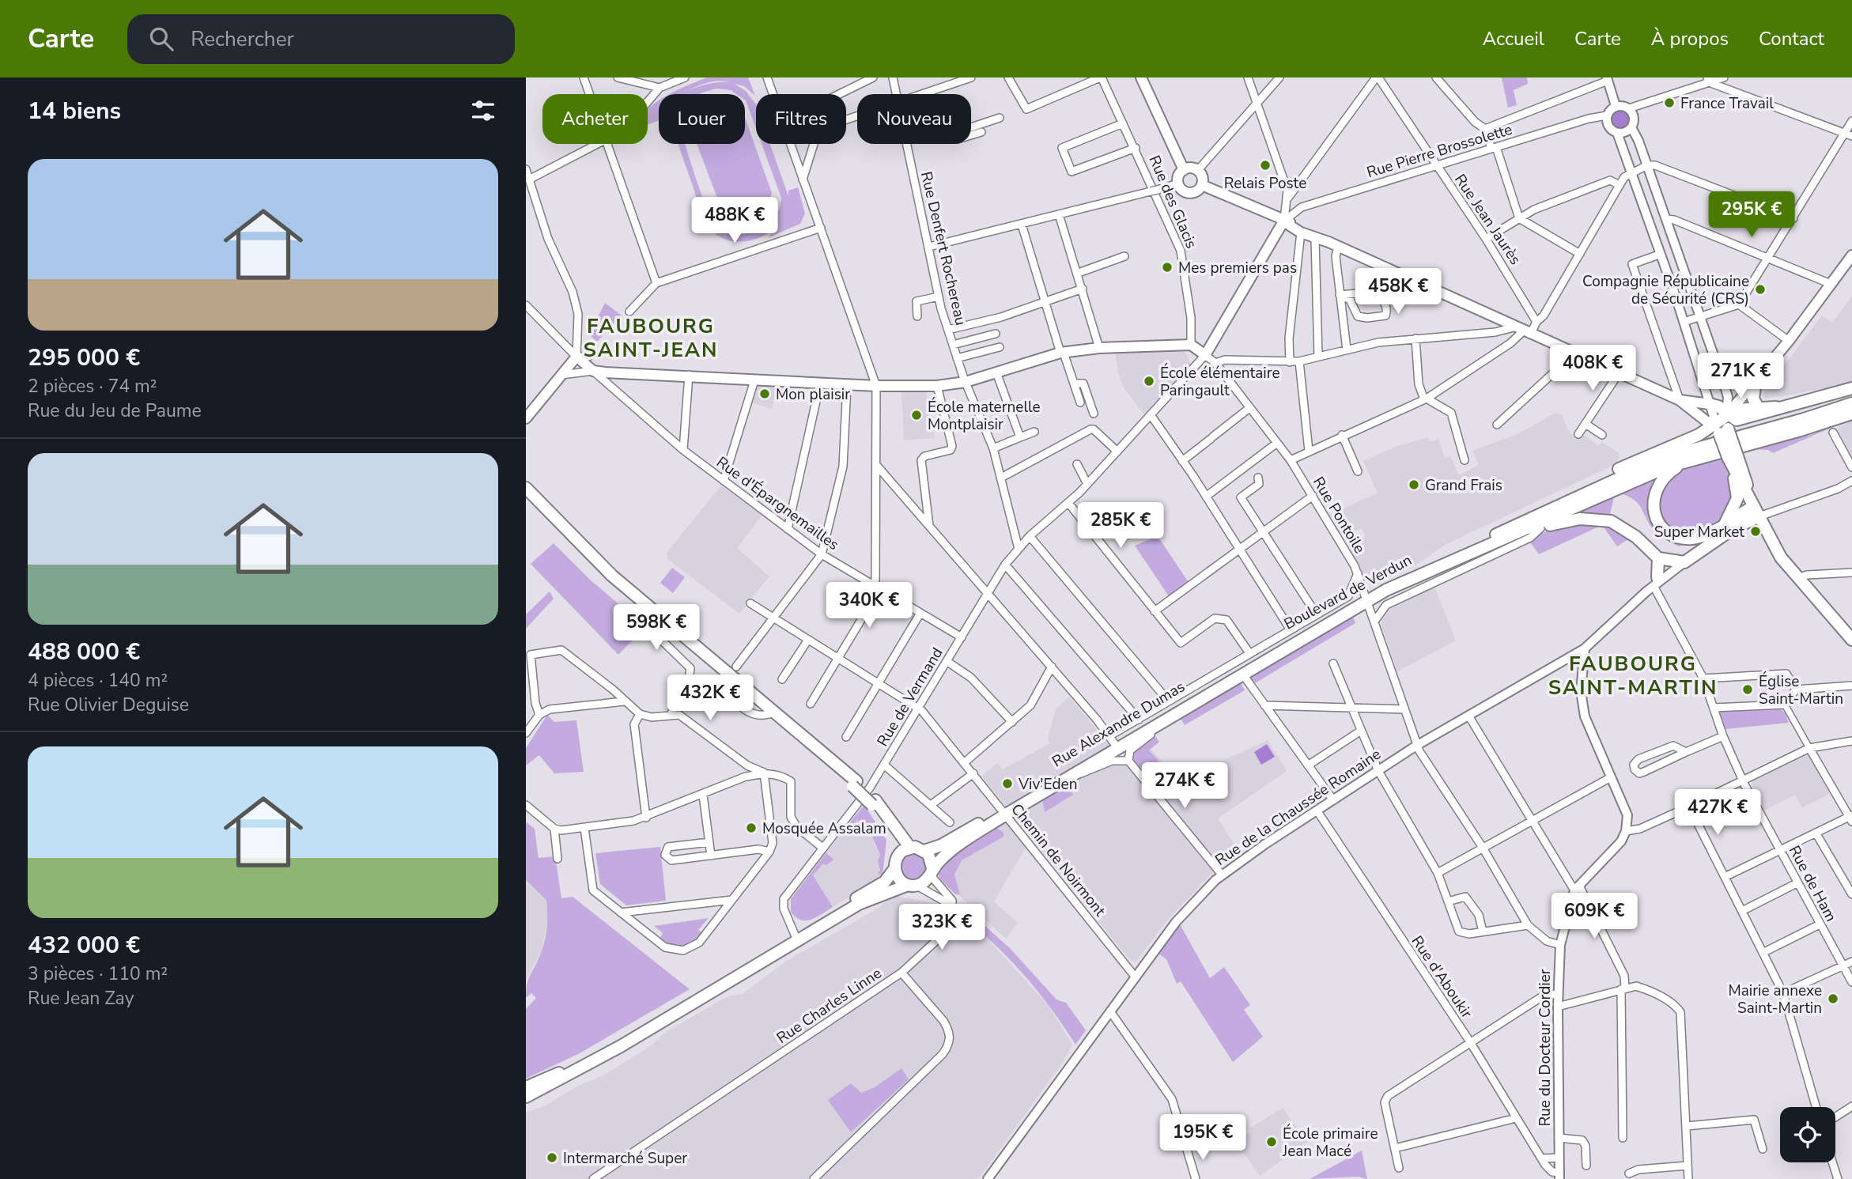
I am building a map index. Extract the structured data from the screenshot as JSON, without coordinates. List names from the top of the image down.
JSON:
{
  "streets": {
    "main road": ["Boulevard de Verdun", "Rue Alexandre Dumas", "Rue de la Chaussée Romaine"],
    "street": [
      "Rue Pierre Brossolette",
      "Rue des Glacis",
      "Rue Jean Jaurès",
      "Rue Denfert Rochereau",
      "Rue d'Épargnemailles",
      "Rue Pontoile",
      "Rue de Vermand",
      "Chemin de Noirmont",
      "Rue de Ham",
      "Rue d'Aboukir",
      "Rue Charles Linne",
      "Rue du Docteur Cordier"
    ]
  },
  "crossings": [
    ["Rue Pierre Brossolette", "Rue Jean Jaurès"],
    ["Rue Denfert Rochereau", "Rue de Vermand"],
    ["Rue d'Épargnemailles", "Rue de Vermand"],
    ["Rue Pontoile", "Boulevard de Verdun"],
    ["Rue Pontoile", "Rue de Vermand"],
    ["Rue Pontoile", "Rue Alexandre Dumas"],
    ["Rue Pontoile", "Rue de la Chaussée Romaine"],
    ["Boulevard de Verdun", "Rue Alexandre Dumas"],
    ["Rue de Vermand", "Chemin de Noirmont"],
    ["Rue Alexandre Dumas", "Chemin de Noirmont"],
    ["Rue de la Chaussée Romaine", "Chemin de Noirmont"],
    ["Rue de la Chaussée Romaine", "Rue de Ham"],
    ["Rue de la Chaussée Romaine", "Rue d'Aboukir"],
    ["Rue d'Aboukir", "Rue du Docteur Cordier"]
  ],
  "districts": ["FAUBOURG SAINT-JEAN", "FAUBOURG SAINT-MARTIN"],
  "places": [
    "France Travail",
    "Relais Poste",
    "Mes premiers pas",
    "Compagnie Républicaine de Sécurité (CRS)",
    "École élémentaire Paringault",
    "Mon plaisir",
    "École maternelle Montplaisir",
    "Grand Frais",
    "Super Market",
    "Église Saint-Martin",
    "Viv'Eden",
    "Mosquée Assalam",
    "Mairie annexe Saint-Martin",
    "École primaire Jean Macé",
    "Intermarché Super"
  ],
  "page": {
    "header": "Carte",
    "search": "Rechercher",
    "nav": [
      "Accueil",
      "Carte",
      "À propos",
      "Contact"
    ],
    "heading": "14 biens",
    "chip": [
      "Acheter",
      "Louer",
      "Filtres",
      "Nouveau"
    ],
    "list": [
      {
        "name": "295 000 €",
        "note": "2 pièces · 74 m² · Rue du Jeu de Paume"
      },
      {
        "name": "488 000 €",
        "note": "4 pièces · 140 m² · Rue Olivier Deguise"
      },
      {
        "name": "432 000 €",
        "note": "3 pièces · 110 m² · Rue Jean Zay"
      }
    ],
    "price": [
      "295K €",
      "488K €",
      "458K €",
      "408K €",
      "271K €",
      "285K €",
      "340K €",
      "598K €",
      "432K €",
      "274K €",
      "427K €",
      "609K €",
      "323K €",
      "195K €"
    ]
  }
}
